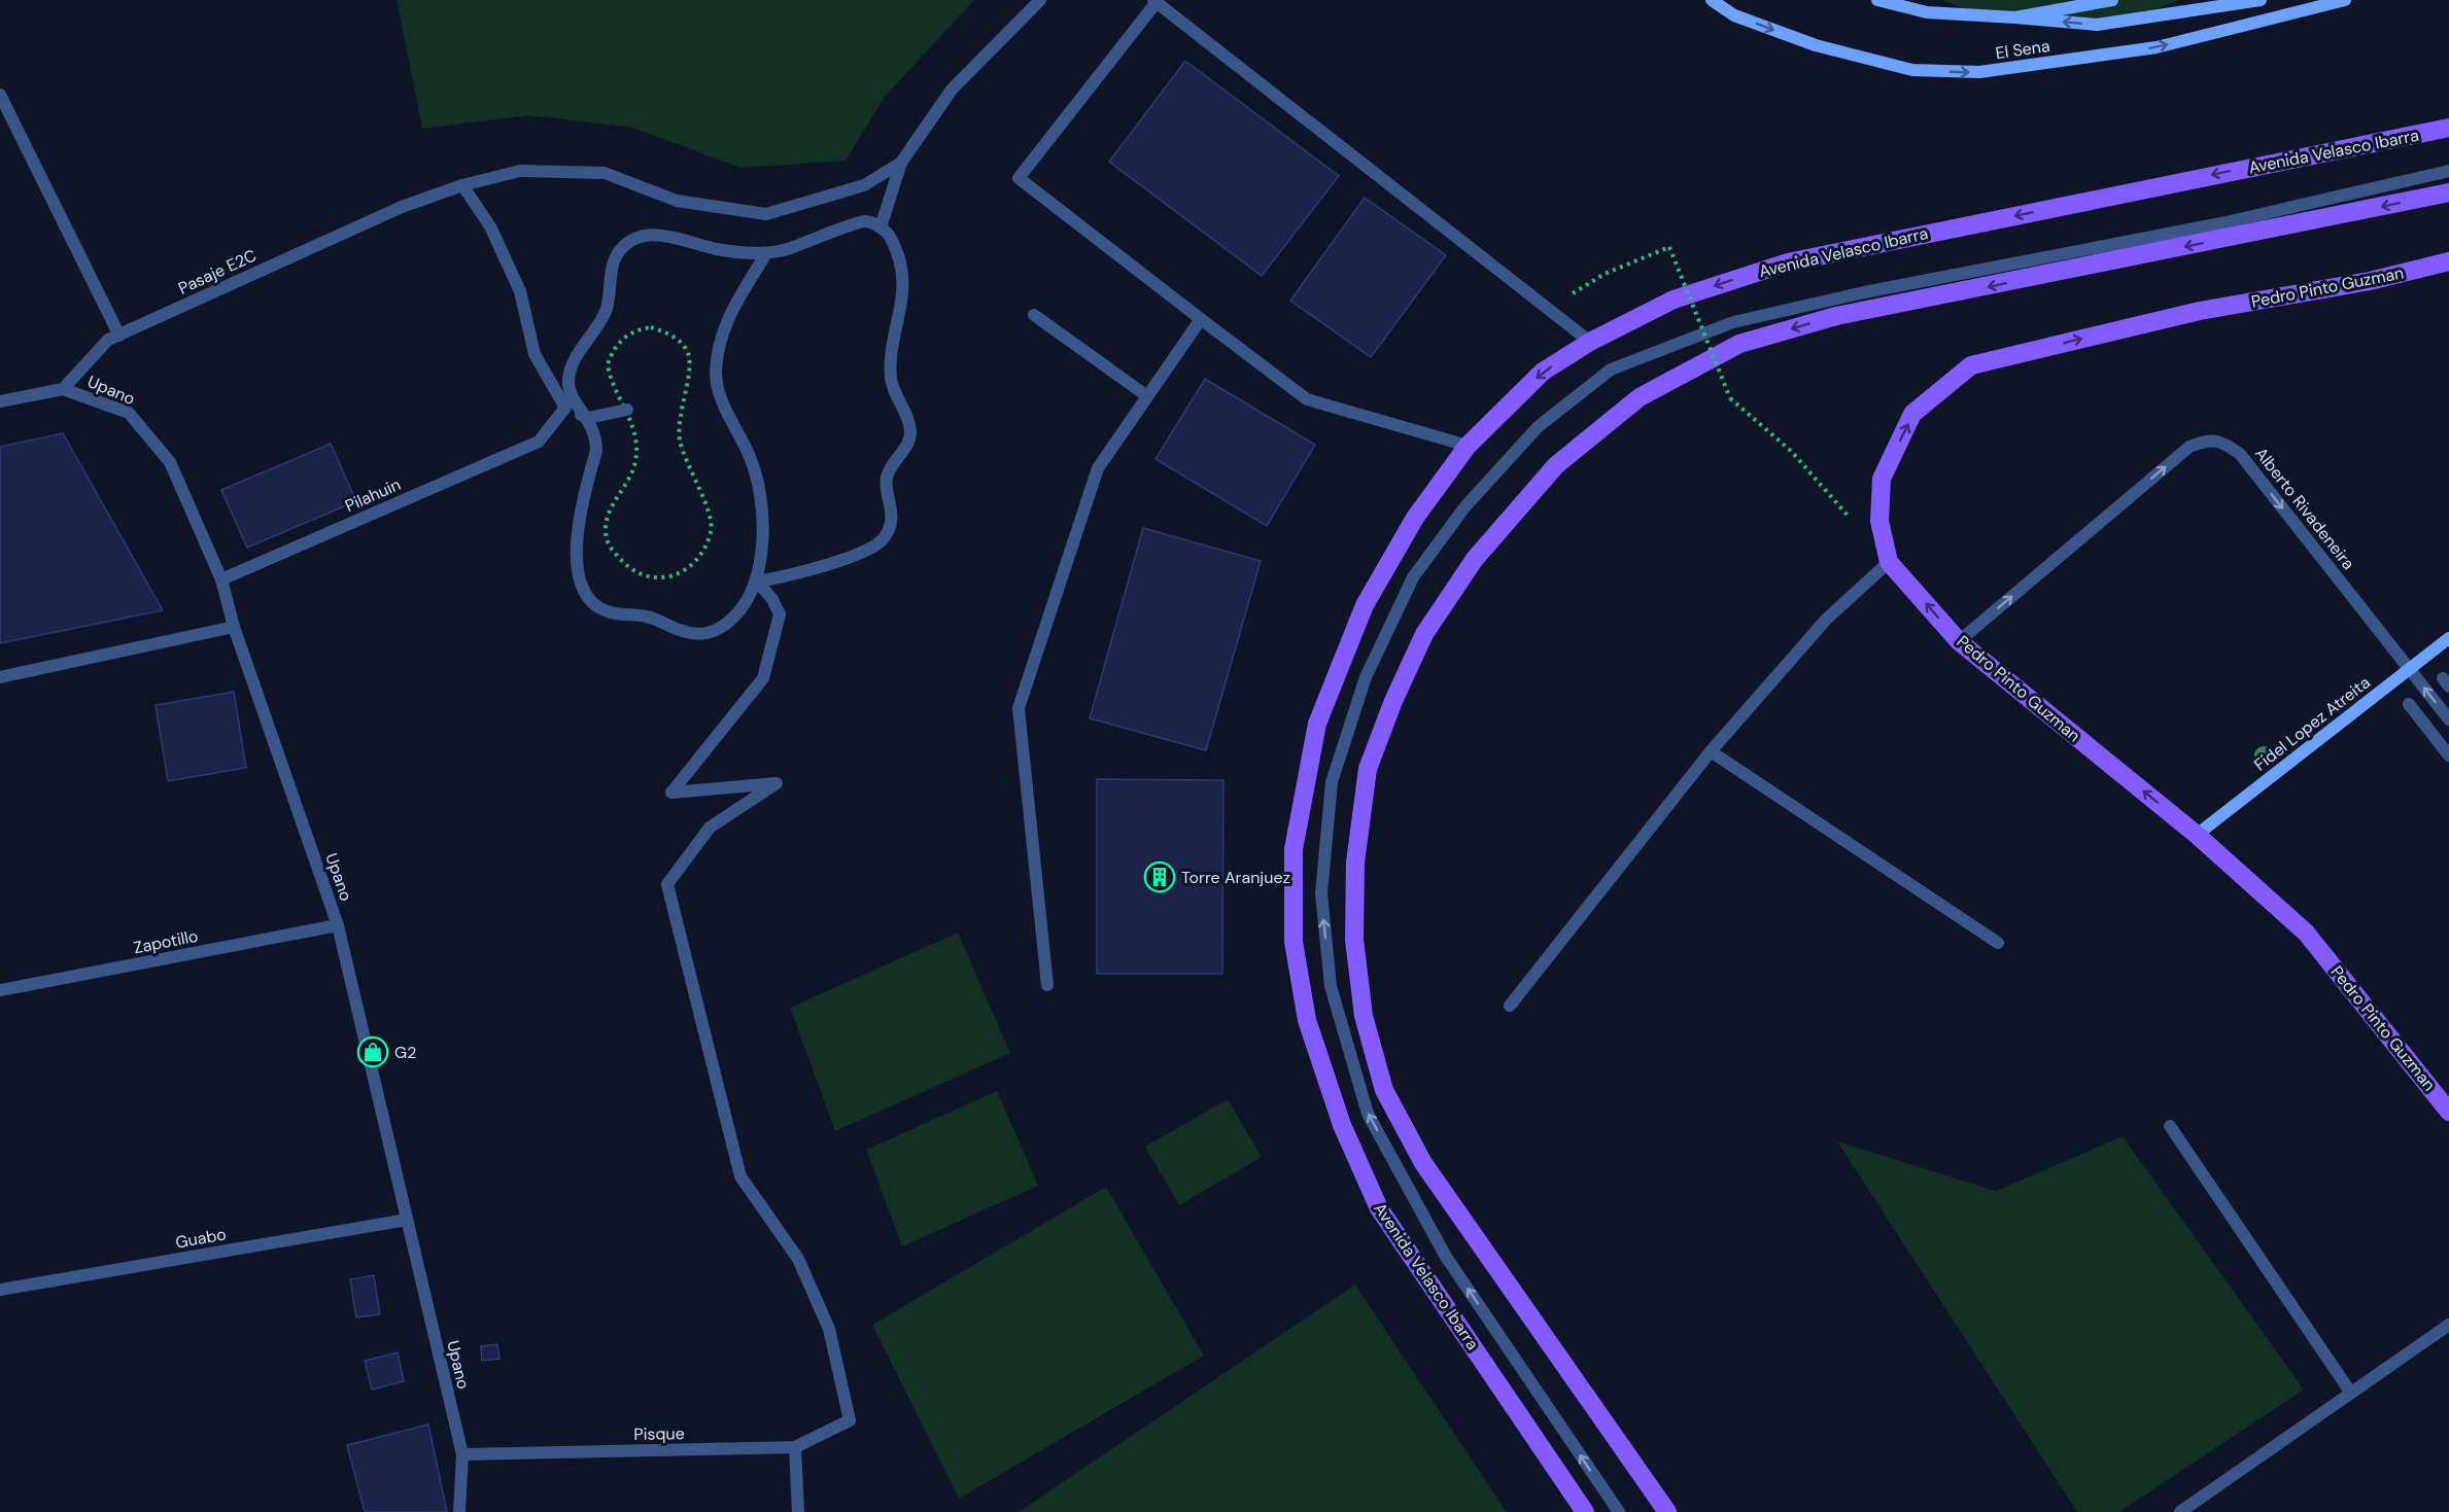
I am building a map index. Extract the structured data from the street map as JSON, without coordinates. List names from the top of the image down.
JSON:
{
  "streets": {
    "main road": [
      "El Sena",
      "Avenida Velasco Ibarra",
      "Pedro Pinto Guzman",
      "Fidel Lopez Atreita"
    ],
    "street": [
      "Pasaje E2C",
      "Upano",
      "Pilahuin",
      "Alberto Rivadeneira",
      "Zapotillo",
      "Guabo",
      "Pisque"
    ]
  },
  "crossings": [
    ["Pasaje E2C", "Upano"],
    ["Pedro Pinto Guzman", "Alberto Rivadeneira"],
    ["Pedro Pinto Guzman", "Fidel Lopez Atreita"],
    ["Upano", "Pilahuin"],
    ["Upano", "Zapotillo"],
    ["Upano", "Guabo"],
    ["Upano", "Pisque"],
    ["Alberto Rivadeneira", "Fidel Lopez Atreita"]
  ],
  "one_way": ["Avenida Velasco Ibarra"],
  "places": {
    "building": ["Torre Aranjuez"],
    "shop": ["G2"]
  }
}
